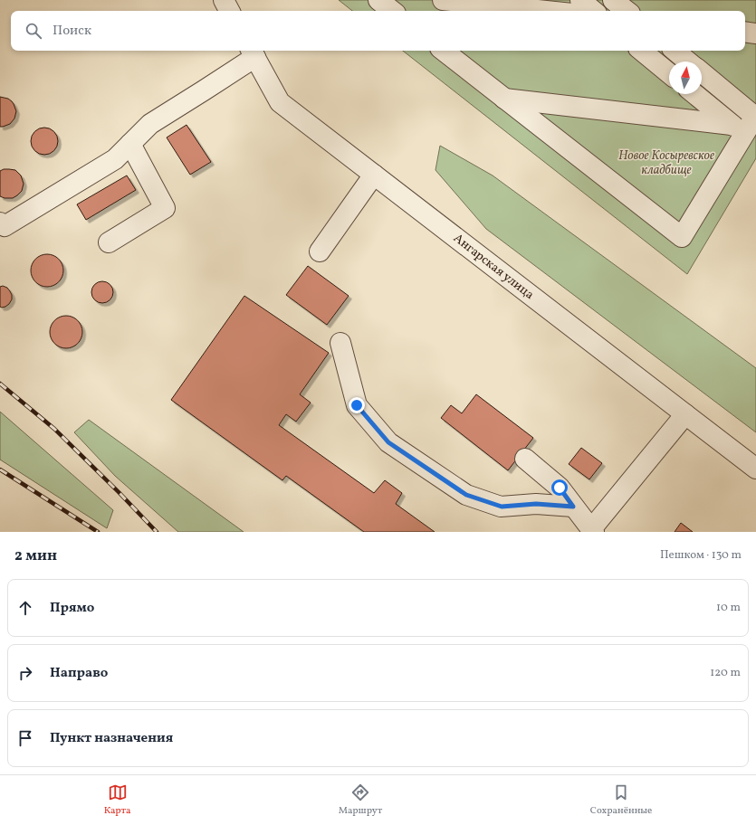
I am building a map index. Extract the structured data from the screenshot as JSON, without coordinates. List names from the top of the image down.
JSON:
{
  "streets": {
    "street": ["Ангарская улица"]
  },
  "parks": ["Новое Косыревское кладбище"],
  "north": "top",
  "page": {
    "search": "Поиск",
    "heading": ["2 мин", "Пешком · 130 m"],
    "list": [
      ["Прямо", "10 m"],
      ["Направо", "120 m"],
      "Пункт назначения"
    ],
    "nav": ["Карта", "Маршрут", "Сохранённые"]
  }
}
